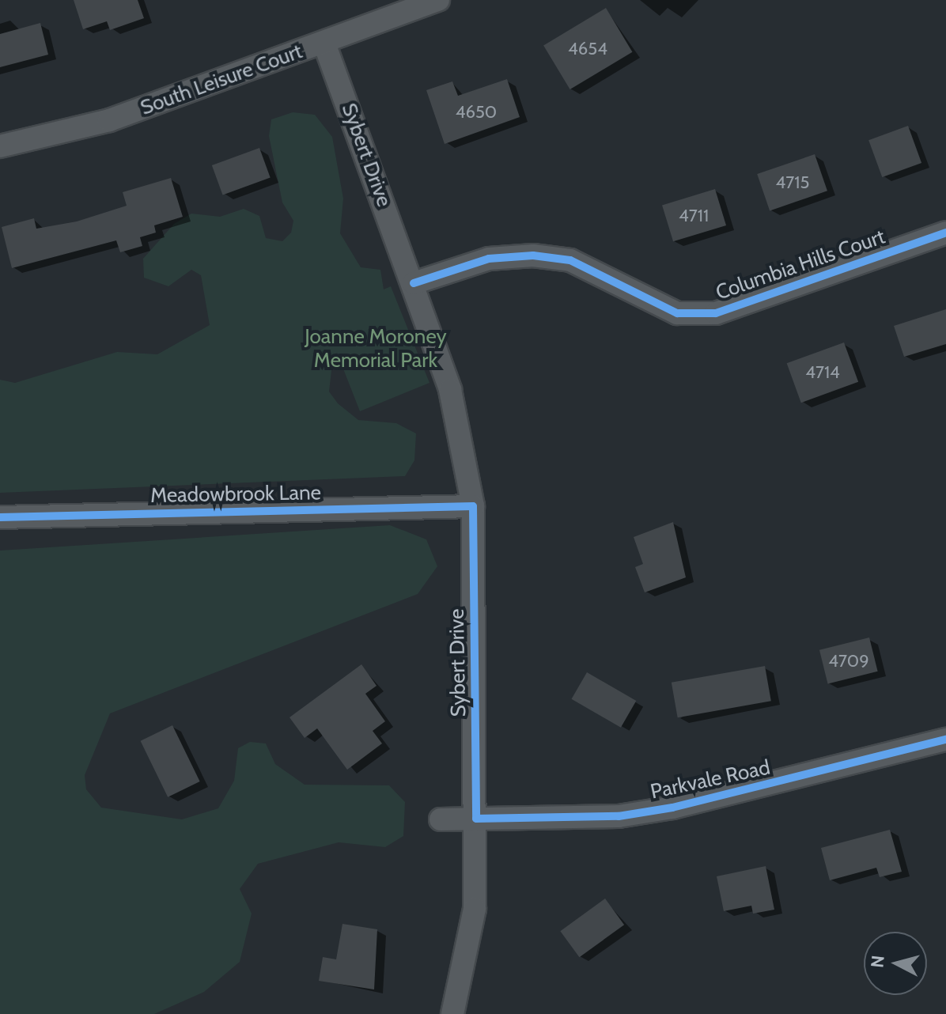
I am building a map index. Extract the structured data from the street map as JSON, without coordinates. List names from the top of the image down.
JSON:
{
  "streets": {
    "street": [
      "South Leisure Court",
      "Sybert Drive",
      "Columbia Hills Court",
      "Meadowbrook Lane",
      "Parkvale Road"
    ]
  },
  "crossings": [
    ["South Leisure Court", "Sybert Drive"],
    ["Sybert Drive", "Columbia Hills Court"],
    ["Sybert Drive", "Meadowbrook Lane"],
    ["Sybert Drive", "Parkvale Road"]
  ],
  "parks": ["Joanne Moroney Memorial Park"],
  "house_numbers": [
    "4654",
    "4650",
    "4715",
    "4711",
    "4714",
    "4709"
  ],
  "north": "left"
}
